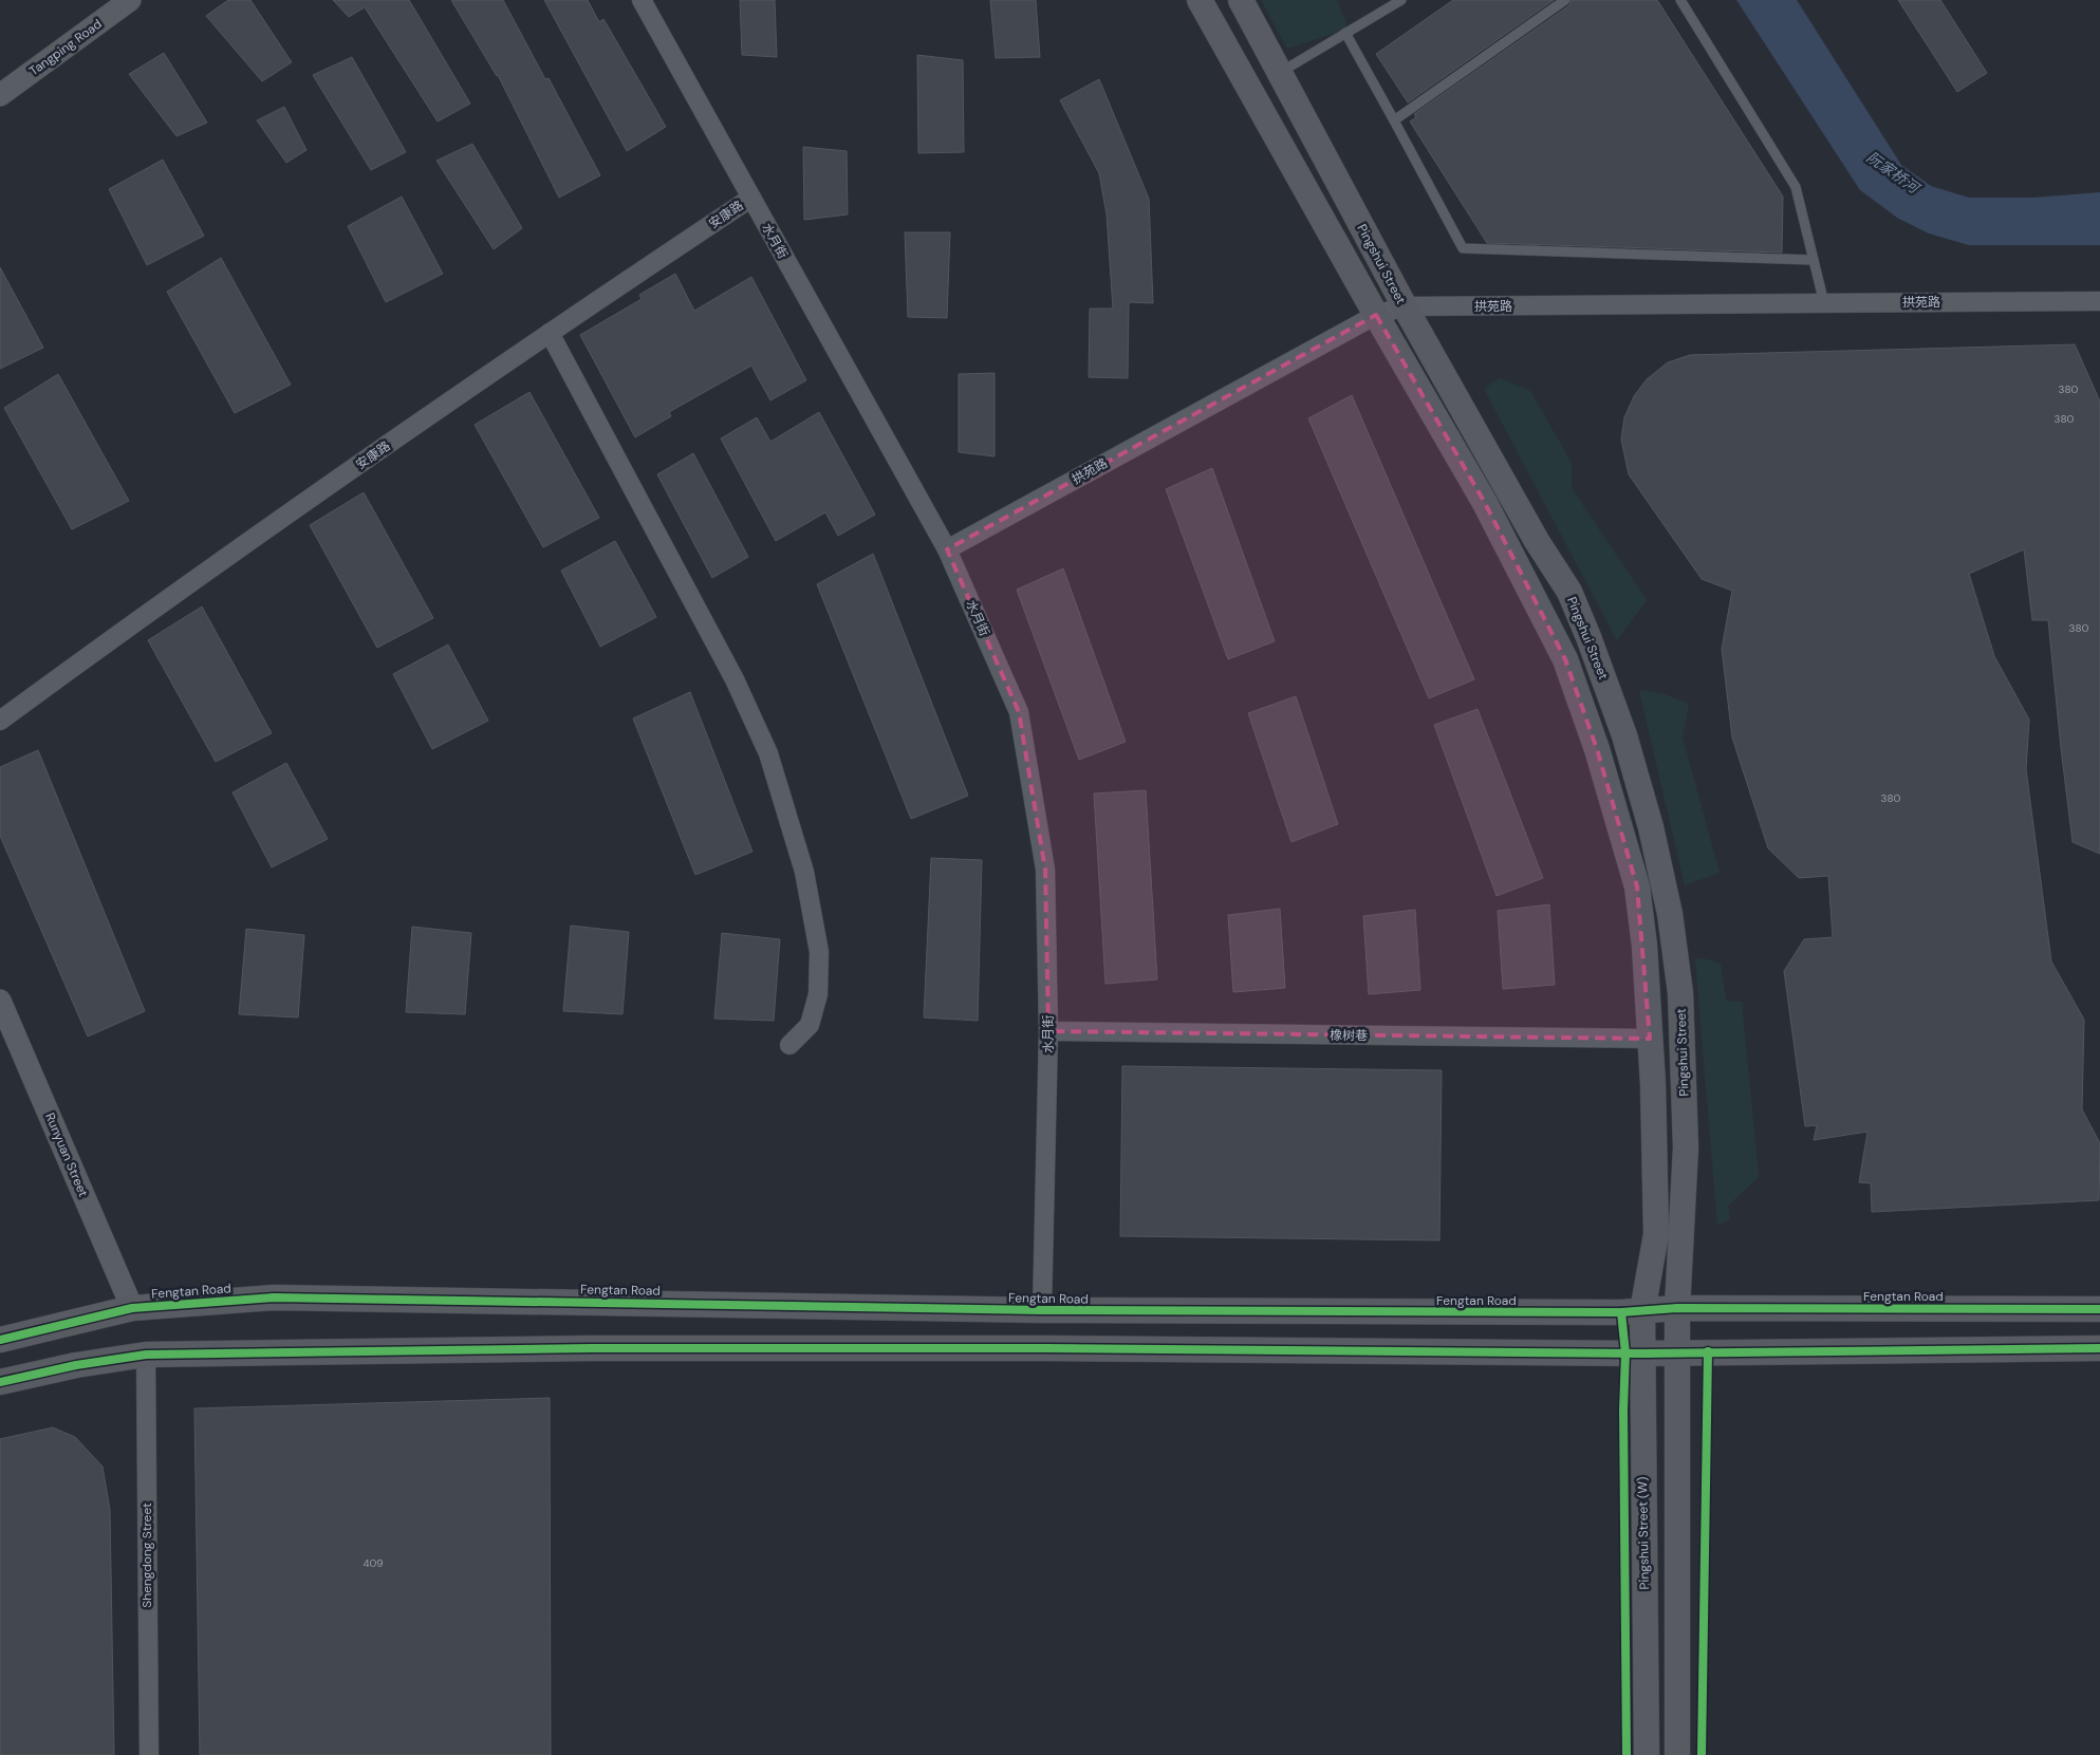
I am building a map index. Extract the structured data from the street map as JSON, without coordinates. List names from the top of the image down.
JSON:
{
  "streets": {
    "main road": ["Pingshui Street", "Fengtan Road", "Pingshui Street (W)"],
    "street": [
      "Tangping Road",
      "安康路",
      "水月街",
      "拱苑路",
      "橡树巷",
      "Runyuan Street",
      "Shengdong Street"
    ]
  },
  "crossings": [
    ["安康路", "水月街"],
    ["水月街", "拱苑路"],
    ["水月街", "橡树巷"],
    ["水月街", "Fengtan Road"],
    ["Pingshui Street", "拱苑路"],
    ["Pingshui Street", "Fengtan Road"],
    ["Runyuan Street", "Fengtan Road"],
    ["Fengtan Road", "Pingshui Street (W)"]
  ],
  "water": ["阮家桥河"],
  "house_numbers": [
    "380",
    "380",
    "380",
    "380",
    "409"
  ]
}
